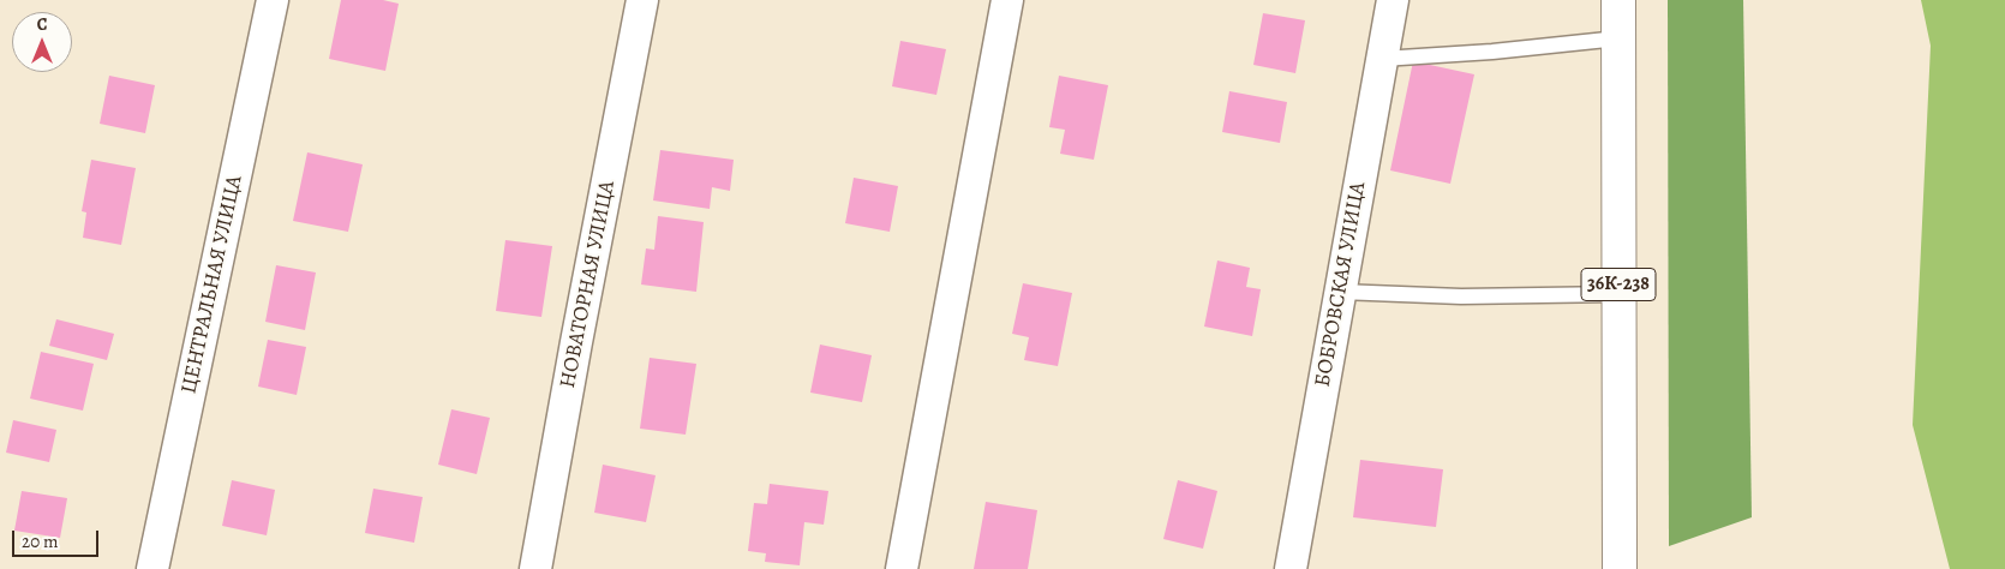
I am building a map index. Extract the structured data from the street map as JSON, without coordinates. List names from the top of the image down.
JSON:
{
  "streets": {
    "main road": ["36К-238"],
    "street": ["ЦЕНТРАЛЬНАЯ УЛИЦА", "НОВАТОРНАЯ УЛИЦА", "БОБРОВСКАЯ УЛИЦА"]
  },
  "scale_bar": "20 m",
  "north": "top"
}
